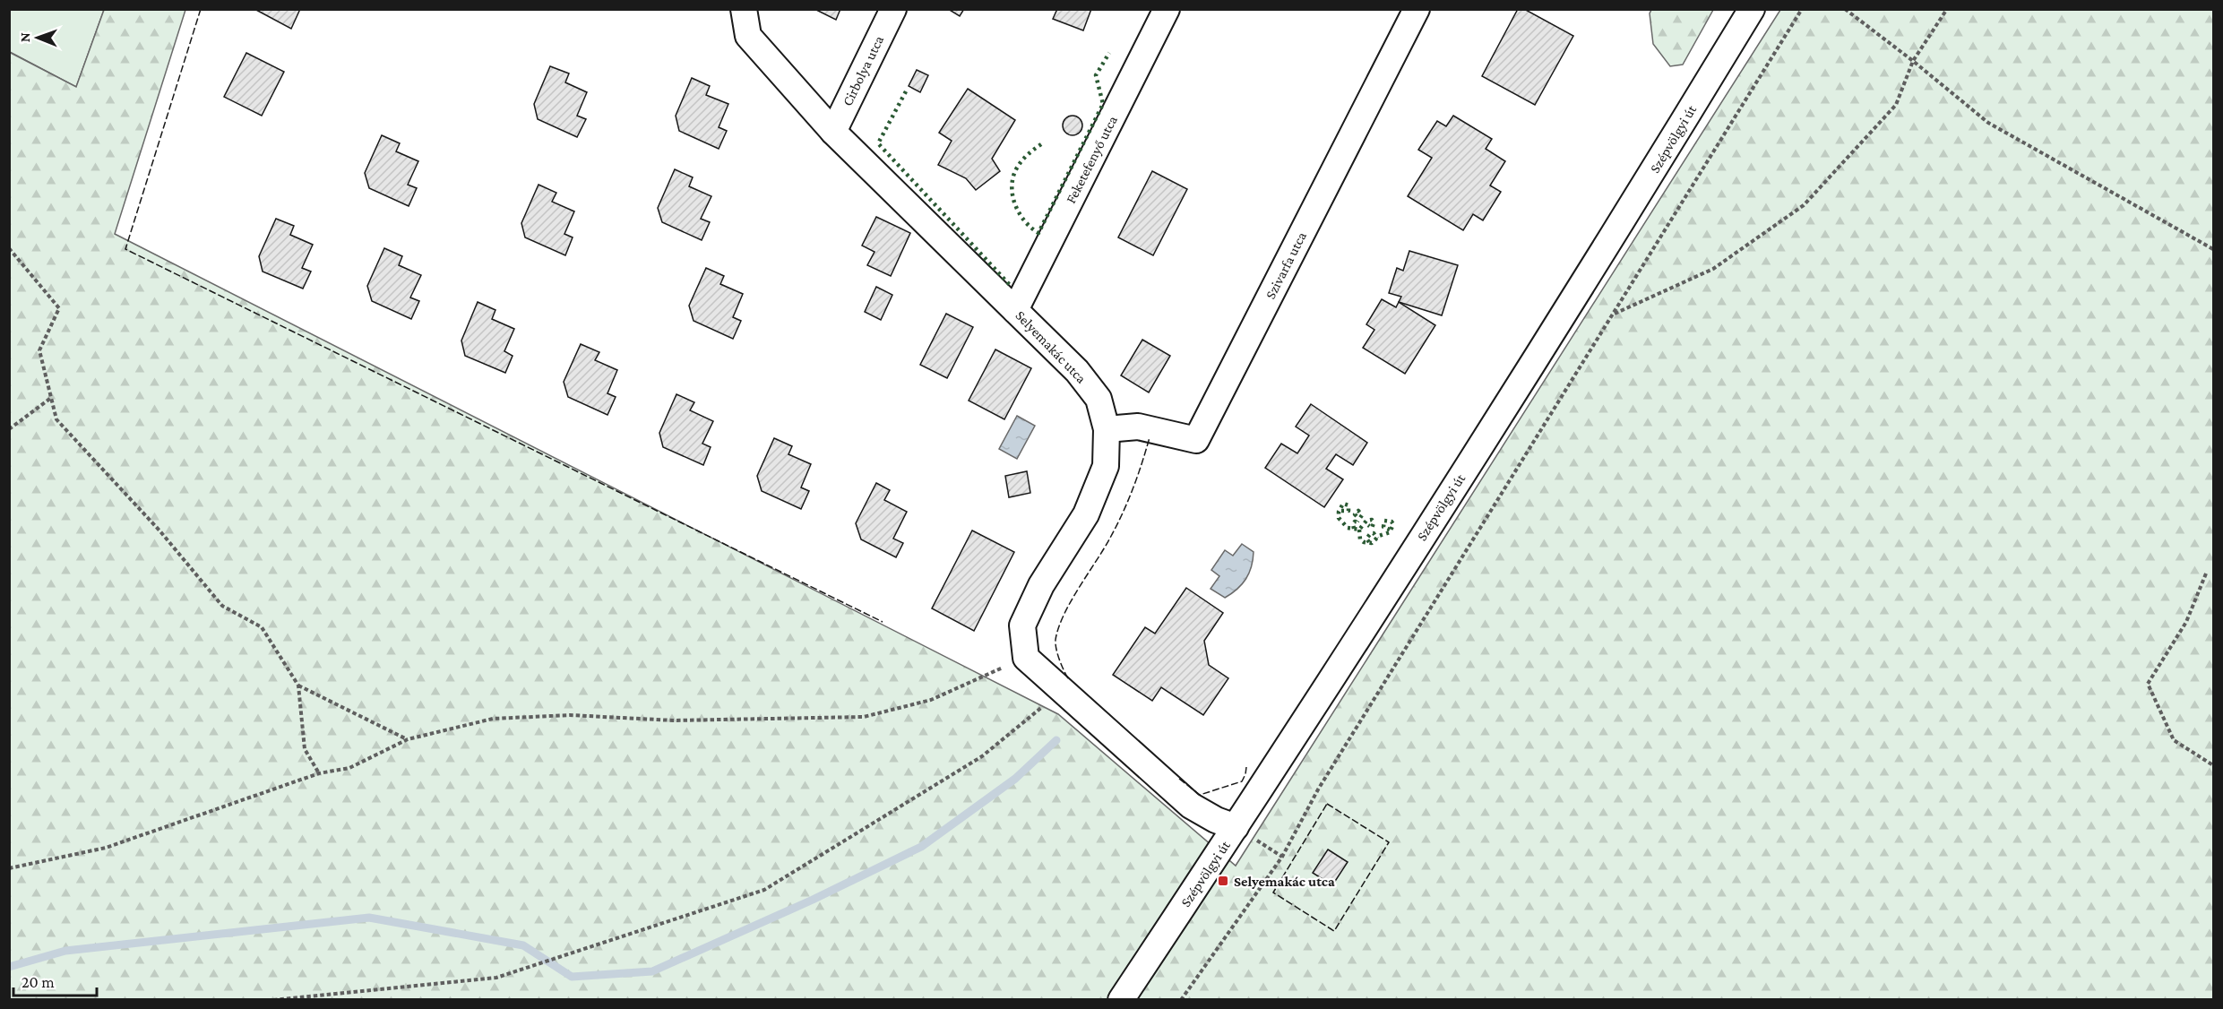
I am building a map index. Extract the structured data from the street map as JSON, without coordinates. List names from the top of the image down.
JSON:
{
  "streets": {
    "street": [
      "Cirbolya utca",
      "Szépvölgyi út",
      "Feketefenyő utca",
      "Szivarfa utca",
      "Selyemakác utca"
    ]
  },
  "crossings": [
    ["Cirbolya utca", "Selyemakác utca"],
    ["Feketefenyő utca", "Selyemakác utca"],
    ["Szivarfa utca", "Selyemakác utca"]
  ],
  "places": {
    "transit": ["Selyemakác utca"]
  },
  "scale_bar": "20 m",
  "north": "left"
}
